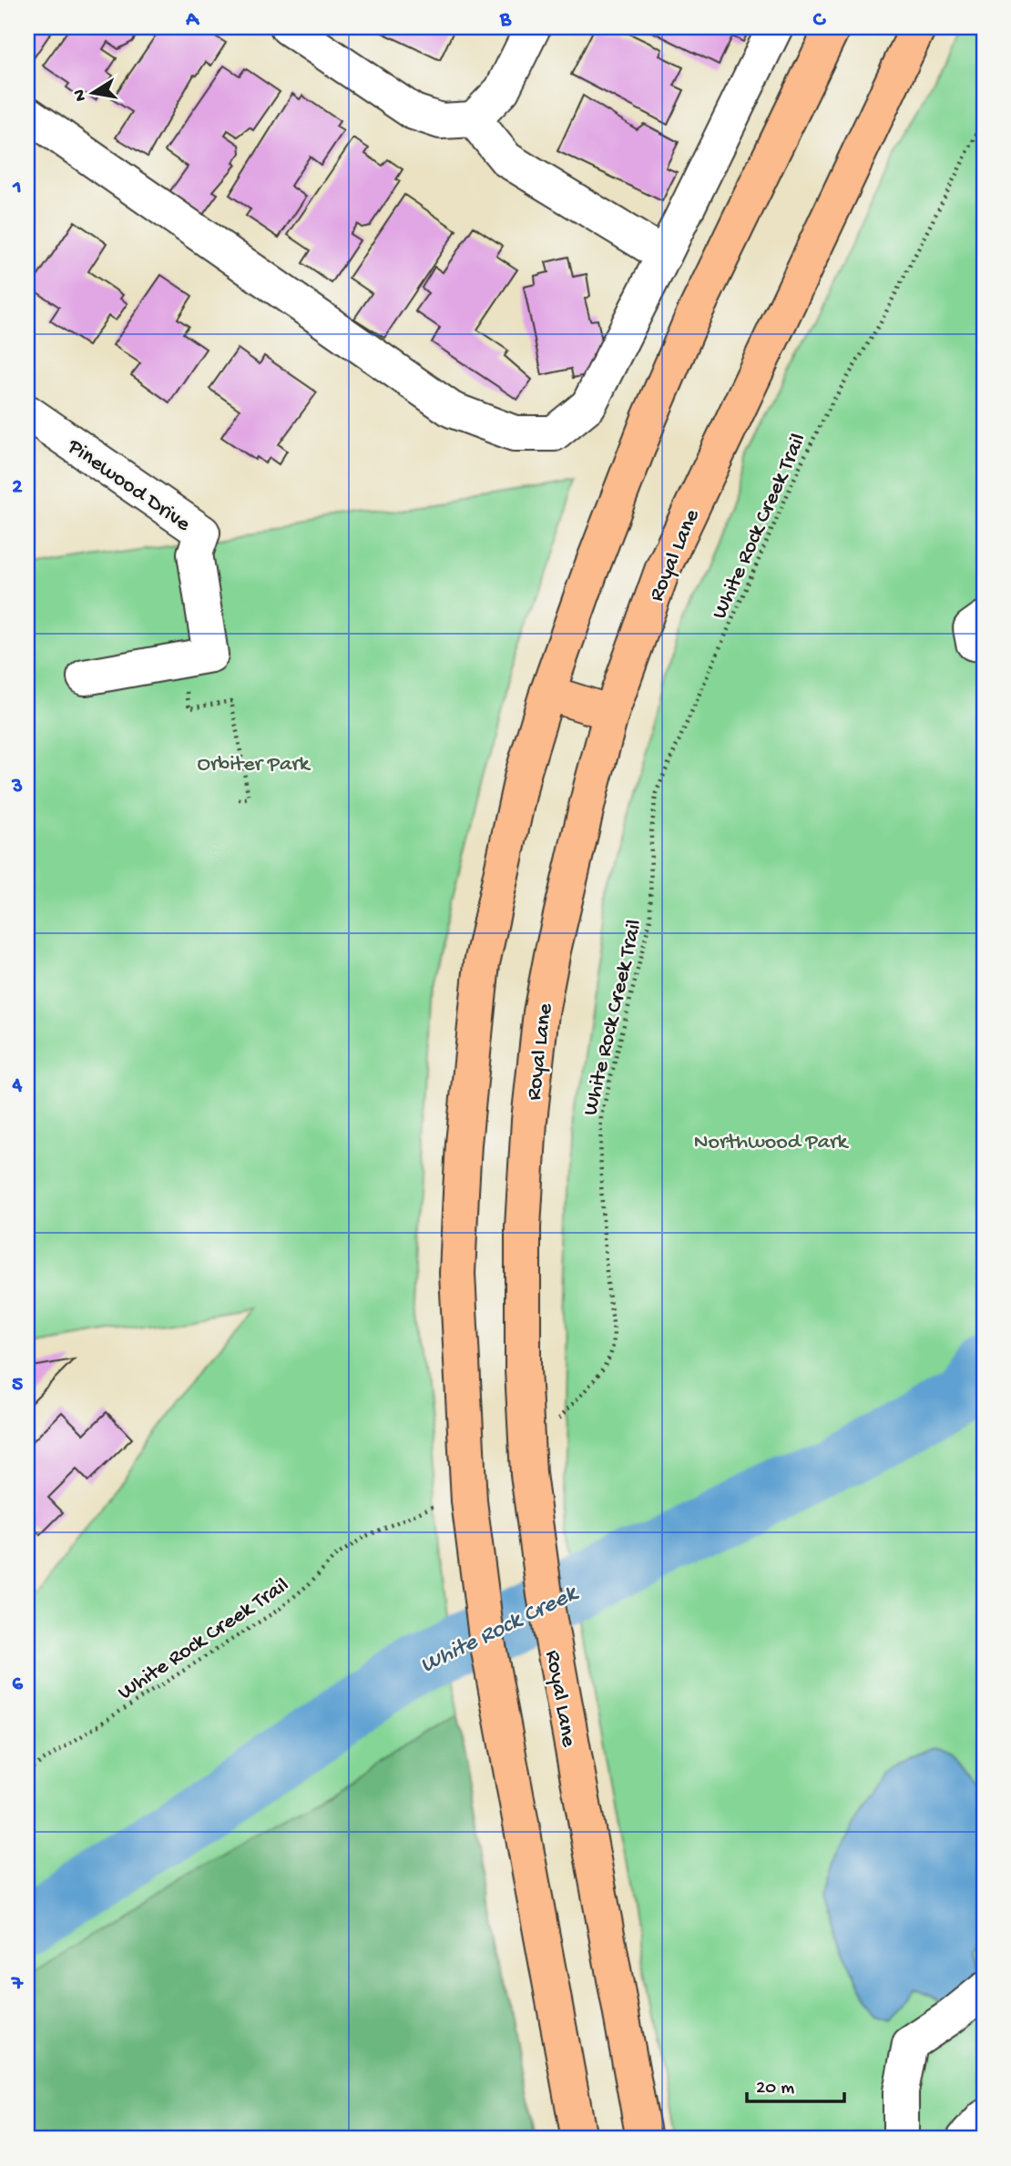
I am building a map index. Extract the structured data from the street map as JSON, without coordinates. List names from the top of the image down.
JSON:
{
  "streets": {
    "main road": ["Royal Lane"],
    "street": ["Pinewood Drive"],
    "path": ["White Rock Creek Trail"]
  },
  "water": ["White Rock Creek"],
  "parks": ["Orbiter Park", "Northwood Park"],
  "scale_bar": "20 m",
  "north": "left",
  "grid": {
    "columns": ["A", "B", "C"],
    "rows": [
      "1",
      "2",
      "3",
      "4",
      "5",
      "6",
      "7"
    ]
  }
}
